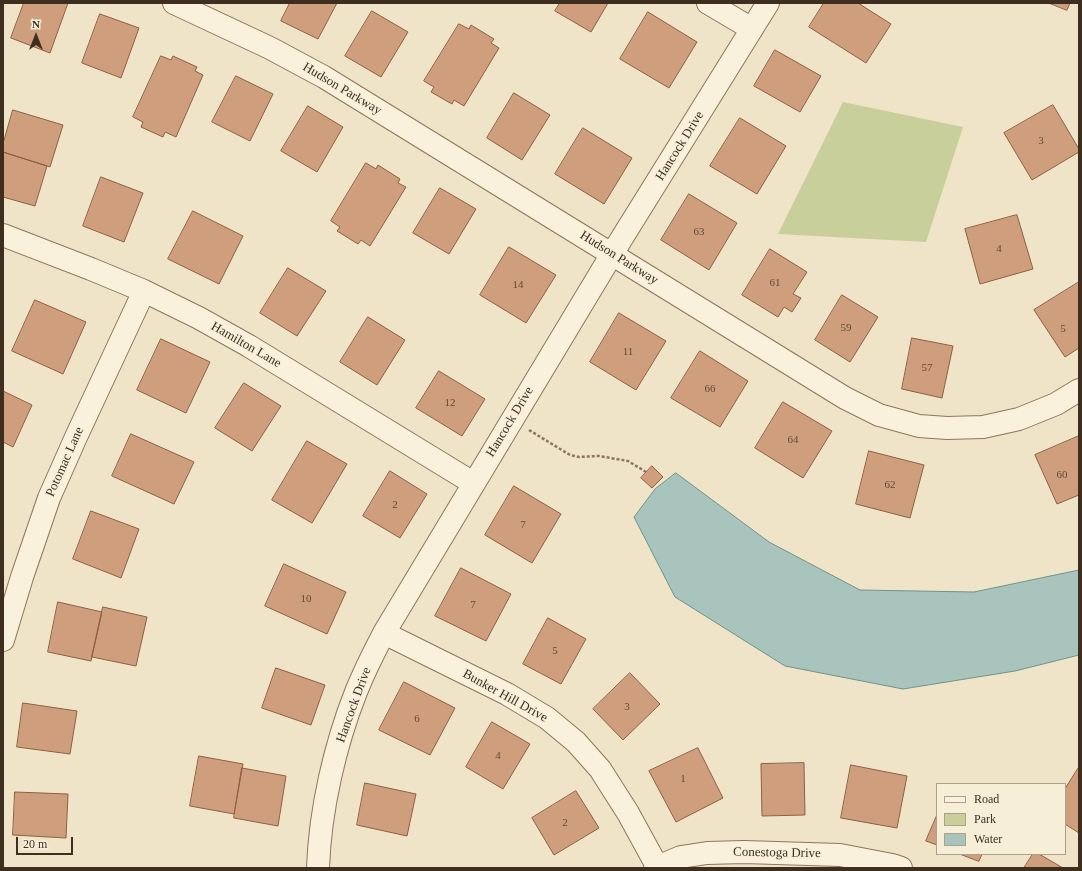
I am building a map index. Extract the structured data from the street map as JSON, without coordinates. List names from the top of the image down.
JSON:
{
  "streets": {
    "street": [
      "Hudson Parkway",
      "Hancock Drive",
      "Hamilton Lane",
      "Potomac Lane",
      "Bunker Hill Drive",
      "Conestoga Drive"
    ]
  },
  "crossings": [
    ["Hudson Parkway", "Hancock Drive"],
    ["Hancock Drive", "Hamilton Lane"],
    ["Hancock Drive", "Bunker Hill Drive"],
    ["Hamilton Lane", "Potomac Lane"],
    ["Bunker Hill Drive", "Conestoga Drive"]
  ],
  "house_numbers": [
    "3",
    "63",
    "4",
    "61",
    "14",
    "59",
    "5",
    "11",
    "57",
    "66",
    "12",
    "64",
    "60",
    "62",
    "2",
    "7",
    "10",
    "7",
    "5",
    "3",
    "6",
    "4",
    "1",
    "2"
  ],
  "legend": ["Road", "Park", "Water"],
  "scale_bar": "20 m",
  "north": "top"
}
